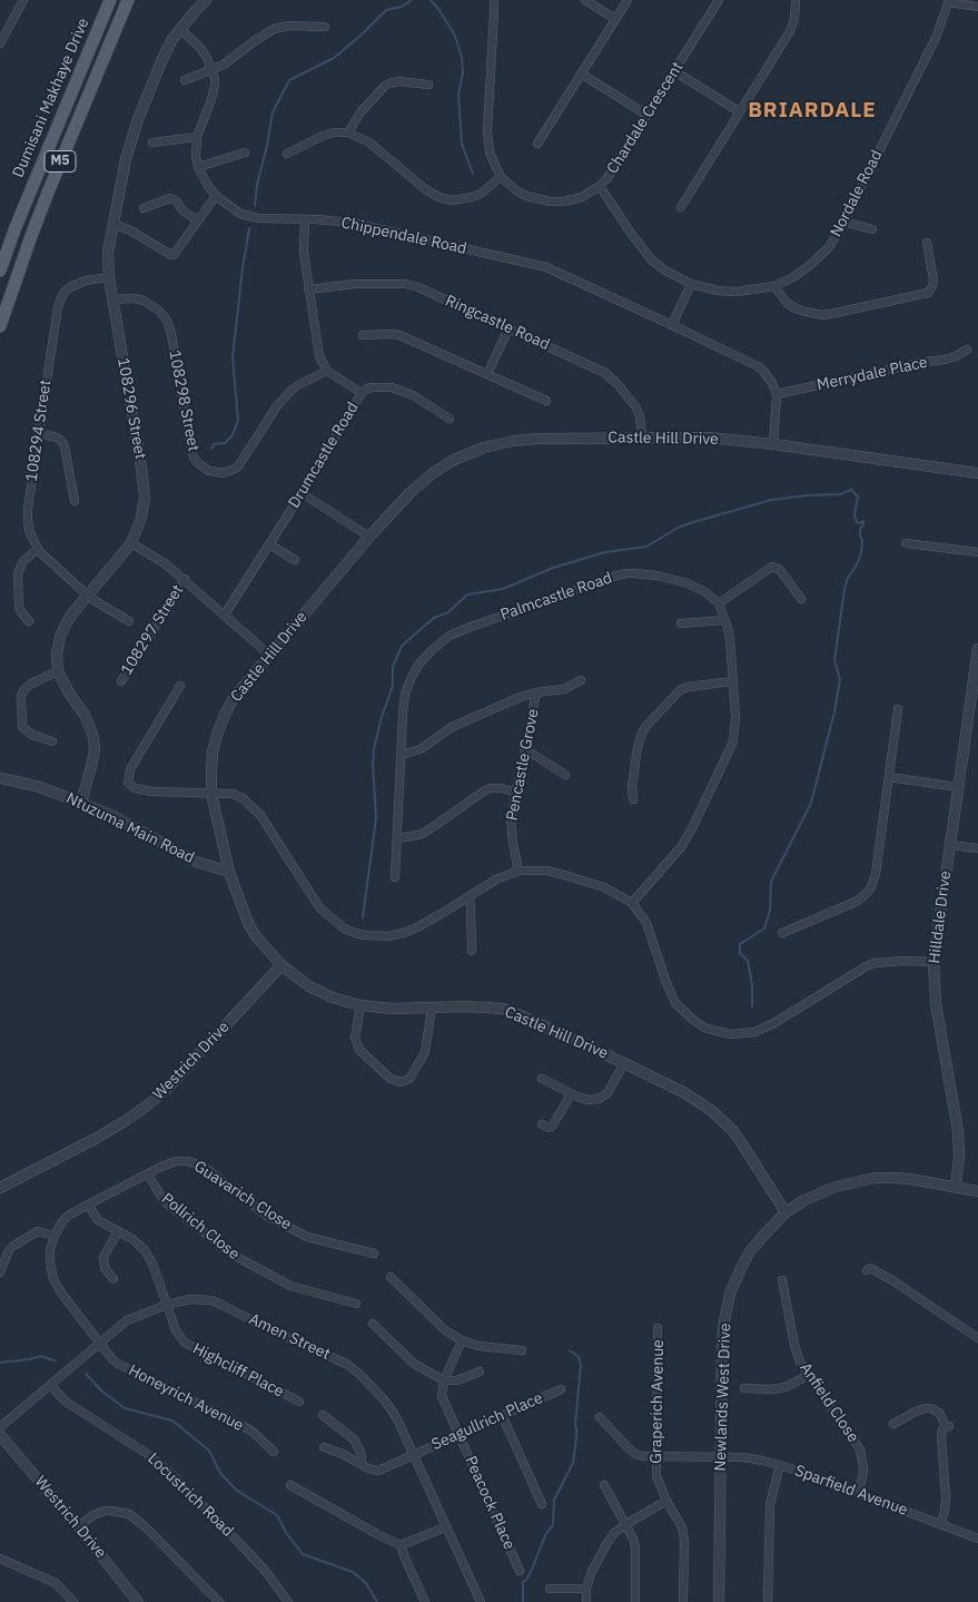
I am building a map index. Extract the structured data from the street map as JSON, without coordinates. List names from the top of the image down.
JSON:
{
  "streets": {
    "main road": ["Dumisani Makhaye Drive", "M5"],
    "street": [
      "Chardale Crescent",
      "Nordale Road",
      "Chippendale Road",
      "Ringcastle Road",
      "Merrydale Place",
      "108298 Street",
      "108296 Street",
      "108294 Street",
      "Castle Hill Drive",
      "Drumcastle Road",
      "Palmcastle Road",
      "108297 Street",
      "Pencastle Grove",
      "Ntuzuma Main Road",
      "Hilldale Drive",
      "Westrich Drive",
      "Guavarich Close",
      "Pollrich Close",
      "Amen Street",
      "Highcliff Place",
      "Newlands West Drive",
      "Honeyrich Avenue",
      "Graperich Avenue",
      "Anfield Close",
      "Seagullrich Place",
      "Sparfield Avenue",
      "Locustrich Road",
      "Peacock Place"
    ]
  },
  "crossings": [
    ["Chardale Crescent", "Nordale Road"],
    ["Chippendale Road", "Merrydale Place"],
    ["Ringcastle Road", "Castle Hill Drive"],
    ["108298 Street", "108296 Street"],
    ["108296 Street", "108294 Street"],
    ["108296 Street", "Ntuzuma Main Road"],
    ["Castle Hill Drive", "Ntuzuma Main Road"],
    ["Castle Hill Drive", "Westrich Drive"],
    ["Castle Hill Drive", "Newlands West Drive"],
    ["Hilldale Drive", "Newlands West Drive"],
    ["Guavarich Close", "Pollrich Close"],
    ["Guavarich Close", "Highcliff Place"],
    ["Amen Street", "Highcliff Place"],
    ["Amen Street", "Honeyrich Avenue"],
    ["Amen Street", "Seagullrich Place"],
    ["Amen Street", "Locustrich Road"],
    ["Newlands West Drive", "Sparfield Avenue"],
    ["Graperich Avenue", "Sparfield Avenue"],
    ["Anfield Close", "Sparfield Avenue"],
    ["Seagullrich Place", "Peacock Place"]
  ],
  "districts": ["BRIARDALE"]
}
